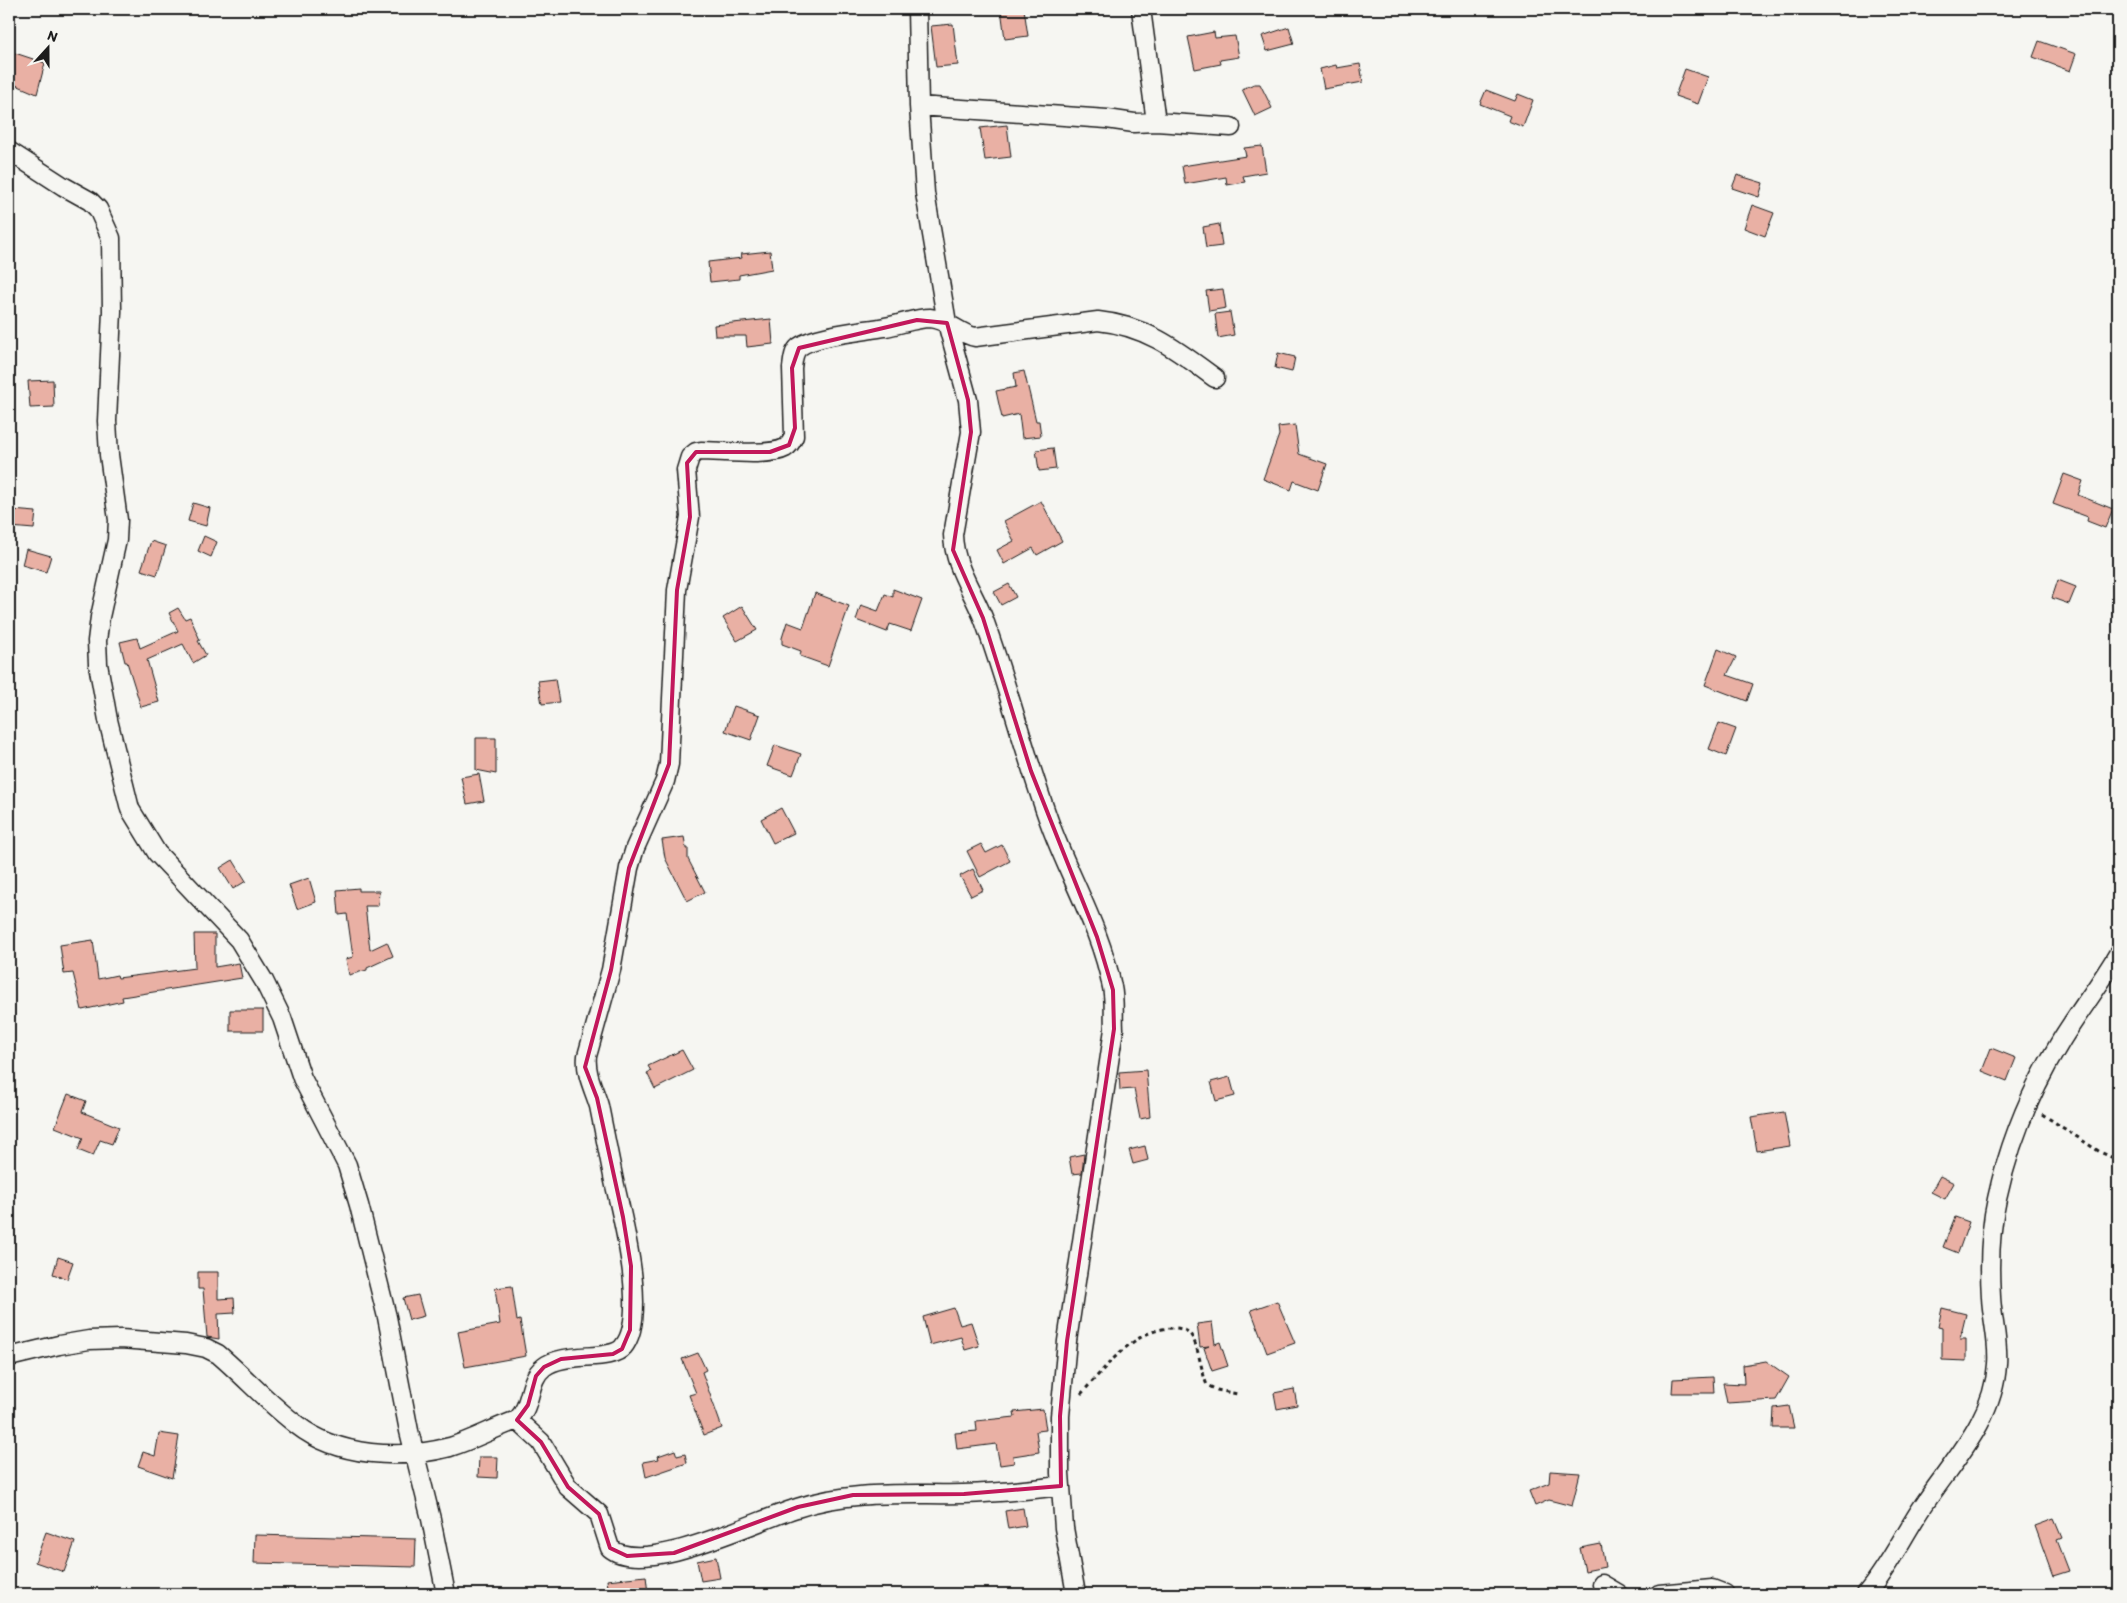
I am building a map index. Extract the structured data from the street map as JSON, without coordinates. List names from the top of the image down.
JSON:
{
  "north": "top"
}
